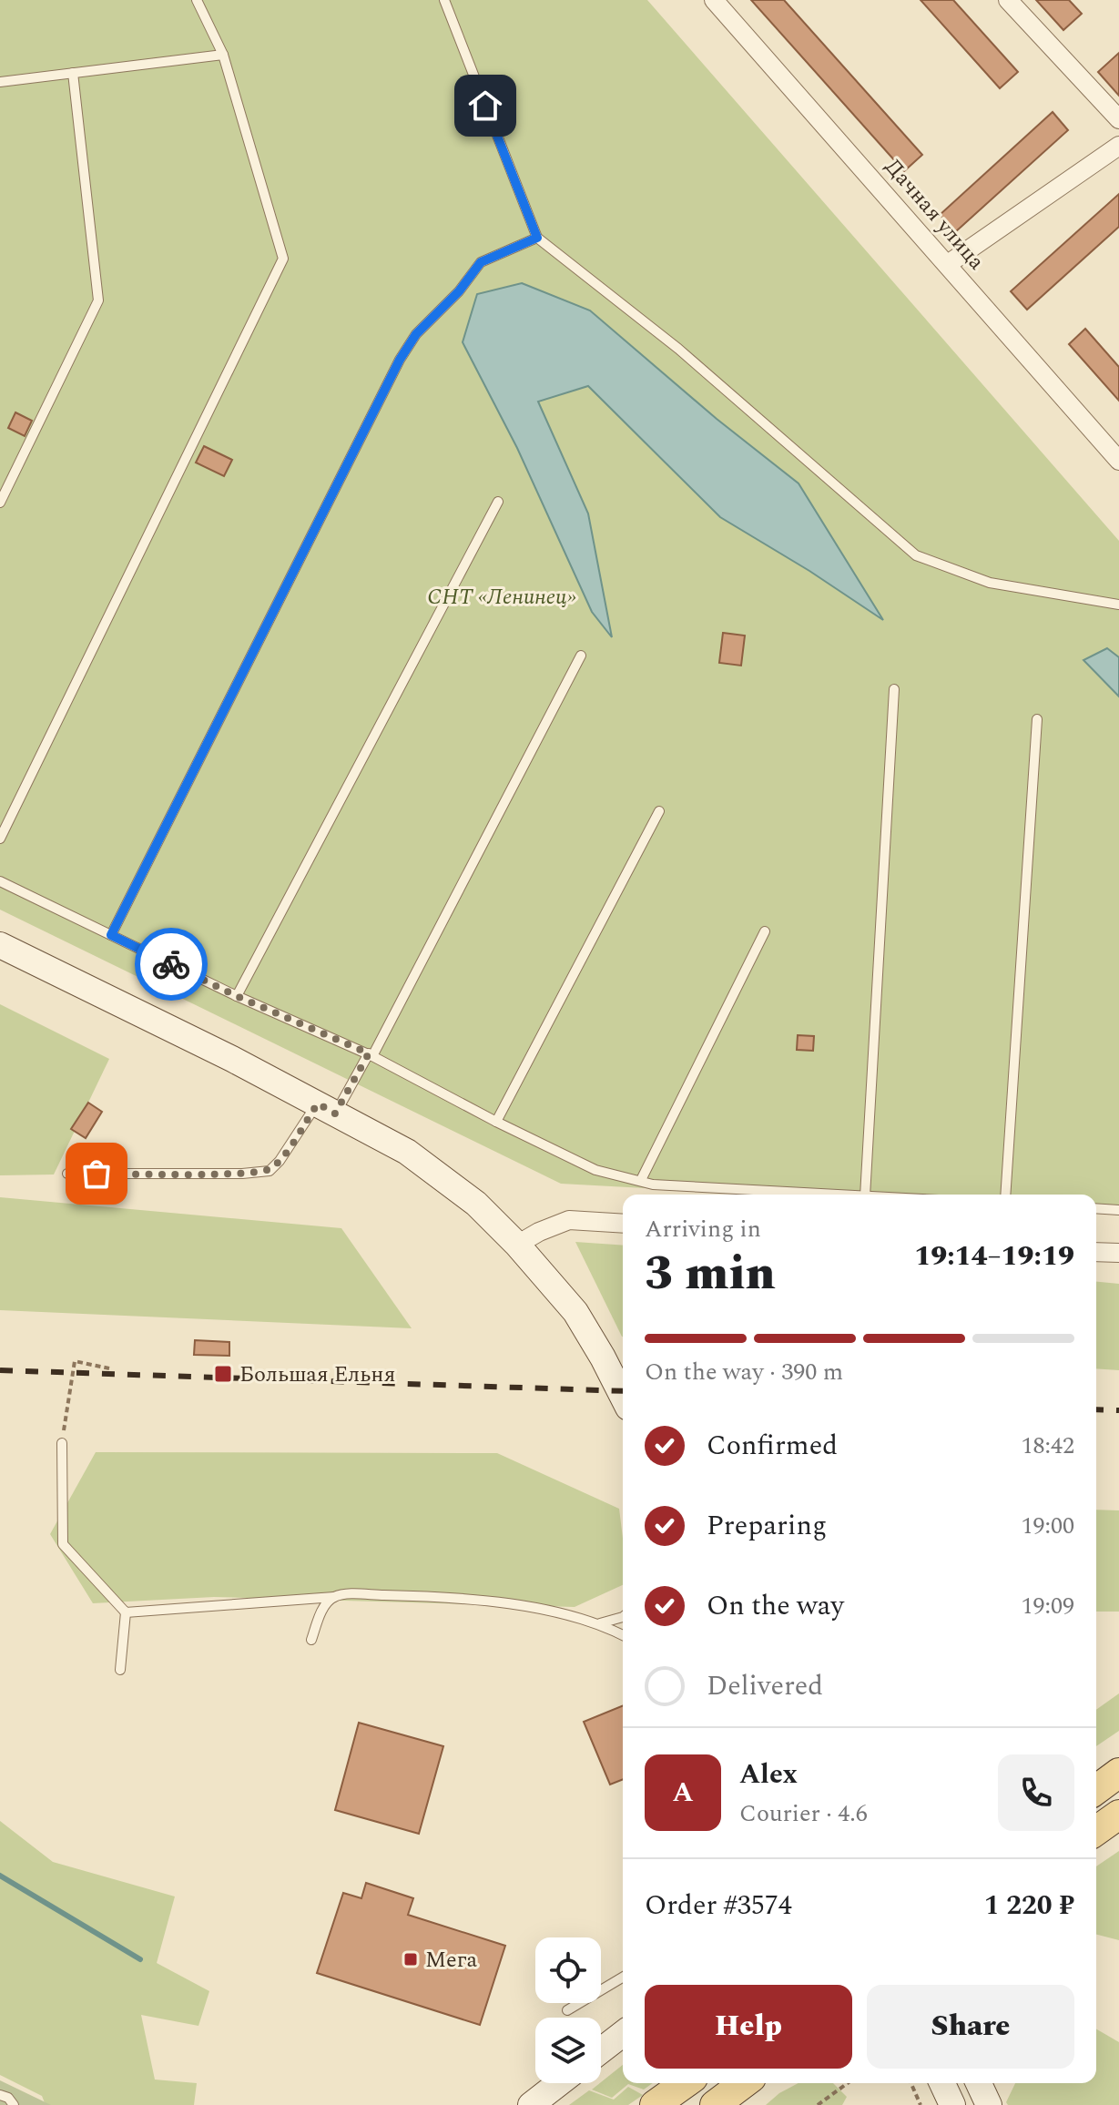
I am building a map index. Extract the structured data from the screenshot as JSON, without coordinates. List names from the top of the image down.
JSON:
{
  "streets": {
    "street": ["Дачная улица"]
  },
  "parks": ["СНТ «Ленинец»"],
  "places": {
    "transit": ["Большая Ельня", "Мега"]
  },
  "page": {
    "heading": ["3 min", "Arriving in", "19:14–19:19"],
    "panel": [
      "Alex",
      "Courier · 4.6",
      "Order #3574",
      "1 220 ₽"
    ],
    "bar": "On the way · 390 m",
    "list": [
      ["Confirmed", "18:42"],
      ["Preparing", "19:00"],
      ["On the way", "19:09"],
      "Delivered"
    ],
    "round": "A",
    "buttons": ["Help", "Share"]
  }
}
